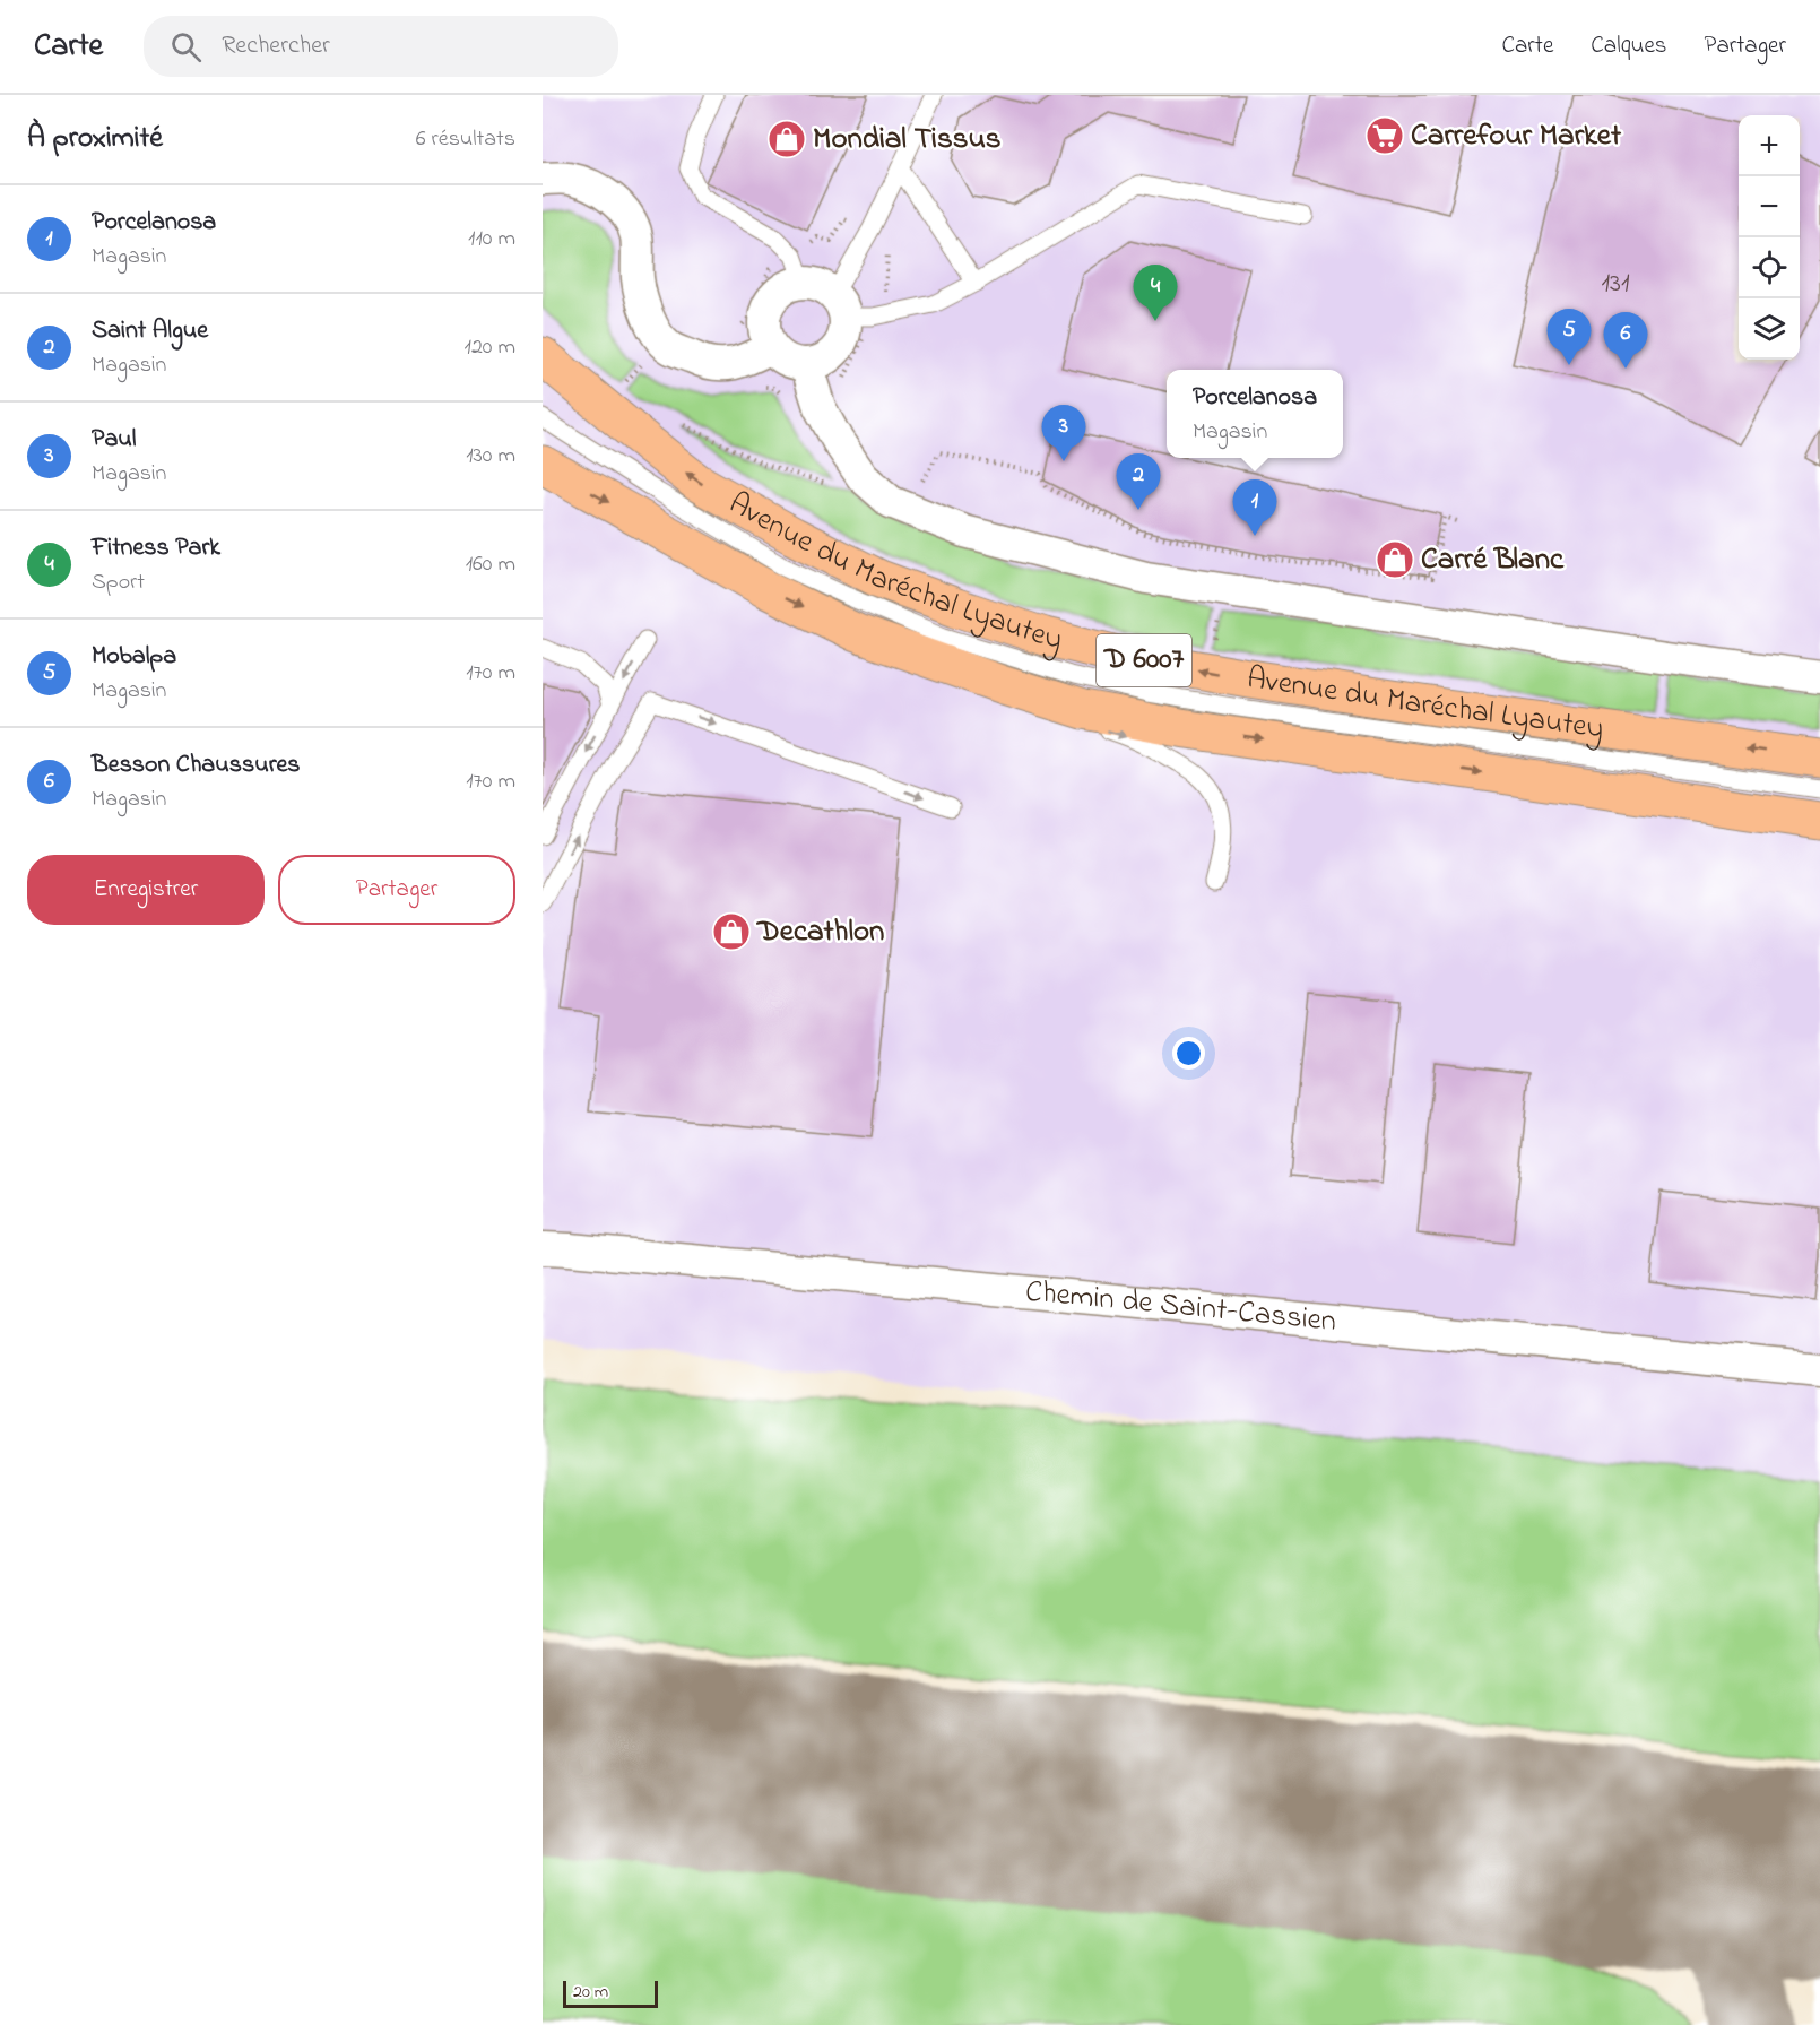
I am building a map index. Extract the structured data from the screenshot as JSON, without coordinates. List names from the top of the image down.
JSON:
{
  "streets": {
    "main road": ["Avenue du Maréchal Lyautey", "D 6007"],
    "street": ["Chemin de Saint-Cassien"]
  },
  "places": {
    "supermarket": ["Carrefour Market"],
    "shop": ["Mondial Tissus", "Carré Blanc", "Decathlon"]
  },
  "house_numbers": ["131"],
  "scale_bar": "20 m",
  "page": {
    "header": "Carte",
    "search": "Rechercher",
    "nav": ["Carte", "Calques", "Partager"],
    "heading": ["À proximité", "6 résultats"],
    "map_buttons": ["+", "−"],
    "list": [
      {
        "mark": "1",
        "name": "Porcelanosa",
        "note": "Magasin",
        "value": "110 m"
      },
      {
        "mark": "2",
        "name": "Saint Algue",
        "note": "Magasin",
        "value": "120 m"
      },
      {
        "mark": "3",
        "name": "Paul",
        "note": "Magasin",
        "value": "130 m"
      },
      {
        "mark": "4",
        "name": "Fitness Park",
        "note": "Sport",
        "value": "160 m"
      },
      {
        "mark": "5",
        "name": "Mobalpa",
        "note": "Magasin",
        "value": "170 m"
      },
      {
        "mark": "6",
        "name": "Besson Chaussures",
        "note": "Magasin",
        "value": "170 m"
      }
    ],
    "pins": [
      "4",
      "5",
      "6",
      "3",
      "2",
      "1"
    ],
    "popup": ["Porcelanosa", "Magasin"],
    "buttons": ["Enregistrer", "Partager"],
    "scale": "20 m"
  }
}
